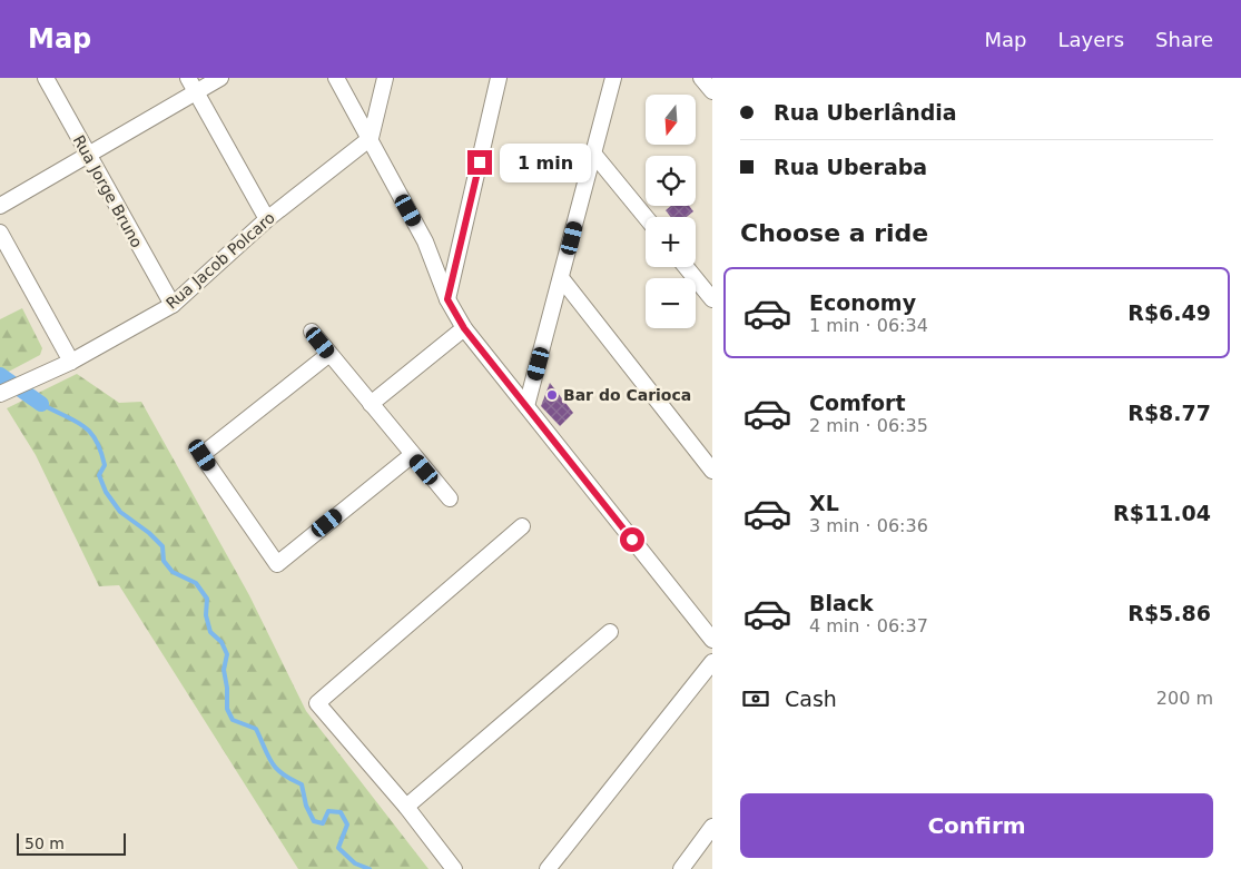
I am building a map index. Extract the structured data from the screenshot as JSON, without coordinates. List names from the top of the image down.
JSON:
{
  "streets": {
    "street": ["Rua Jorge Bruno", "Rua Jacob Polcaro"]
  },
  "crossings": [
    ["Rua Jorge Bruno", "Rua Jacob Polcaro"]
  ],
  "places": ["Bar do Carioca"],
  "scale_bar": "50 m",
  "north": "bottom",
  "page": {
    "header": "Map",
    "nav": ["Map", "Layers", "Share"],
    "banner": ["Rua Uberlândia", "Rua Uberaba"],
    "map_buttons": ["+", "−"],
    "bubble": "1 min",
    "heading": "Choose a ride",
    "list": [
      {
        "name": "Economy",
        "note": "1 min · 06:34",
        "value": "R$6.49"
      },
      {
        "name": "Comfort",
        "note": "2 min · 06:35",
        "value": "R$8.77"
      },
      {
        "name": "XL",
        "note": "3 min · 06:36",
        "value": "R$11.04"
      },
      {
        "name": "Black",
        "note": "4 min · 06:37",
        "value": "R$5.86"
      }
    ],
    "pay": ["Cash", "200 m"],
    "buttons": "Confirm",
    "scale": "50 m"
  }
}
